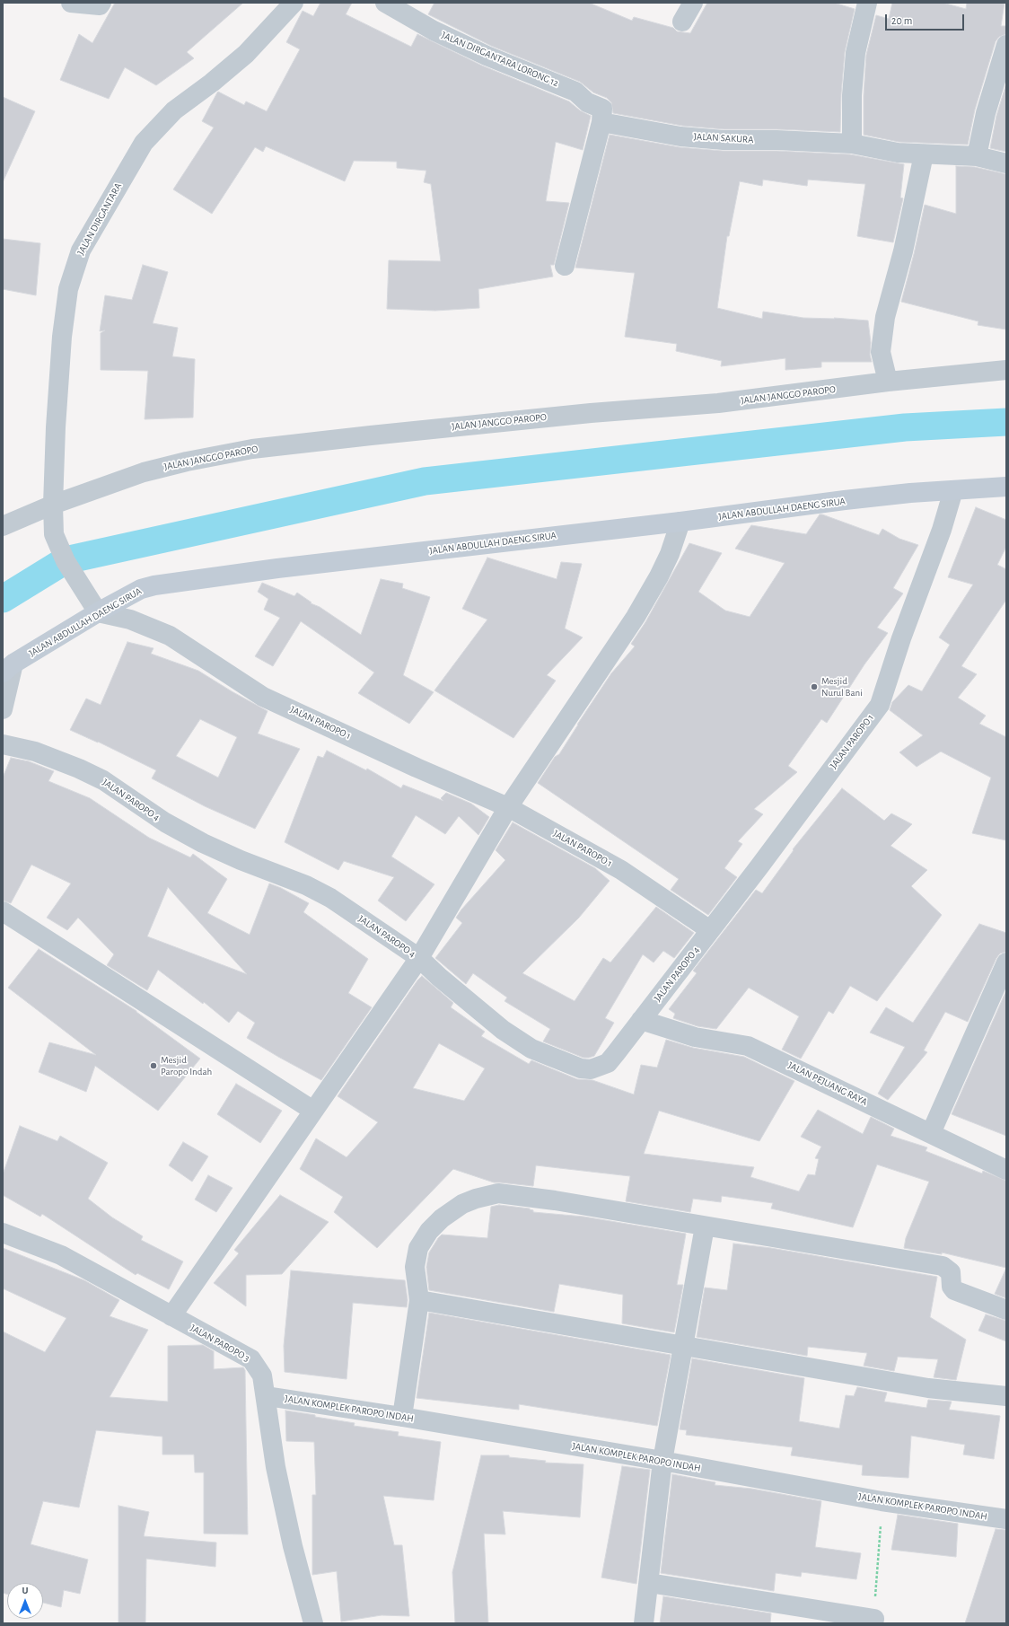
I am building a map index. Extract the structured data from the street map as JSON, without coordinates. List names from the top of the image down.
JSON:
{
  "streets": {
    "main road": ["JALAN ABDULLAH DAENG SIRUA"],
    "street": [
      "JALAN DIRGANTARA LORONG 12",
      "JALAN SAKURA",
      "JALAN DIRGANTARA",
      "JALAN JANGGO PAROPO",
      "JALAN PAROPO 1",
      "JALAN PAROPO 4",
      "JALAN PEJUANG RAYA",
      "JALAN PAROPO 3",
      "JALAN KOMPLEK PAROPO INDAH"
    ]
  },
  "crossings": [
    ["JALAN DIRGANTARA LORONG 12", "JALAN SAKURA"],
    ["JALAN DIRGANTARA", "JALAN JANGGO PAROPO"],
    ["JALAN ABDULLAH DAENG SIRUA", "JALAN PAROPO 1"],
    ["JALAN PAROPO 1", "JALAN PAROPO 4"],
    ["JALAN PAROPO 4", "JALAN PEJUANG RAYA"],
    ["JALAN PAROPO 3", "JALAN KOMPLEK PAROPO INDAH"]
  ],
  "places": ["Mesjid Nurul Bani", "Mesjid Paropo Indah"],
  "scale_bar": "20 m",
  "north": "top"
}
